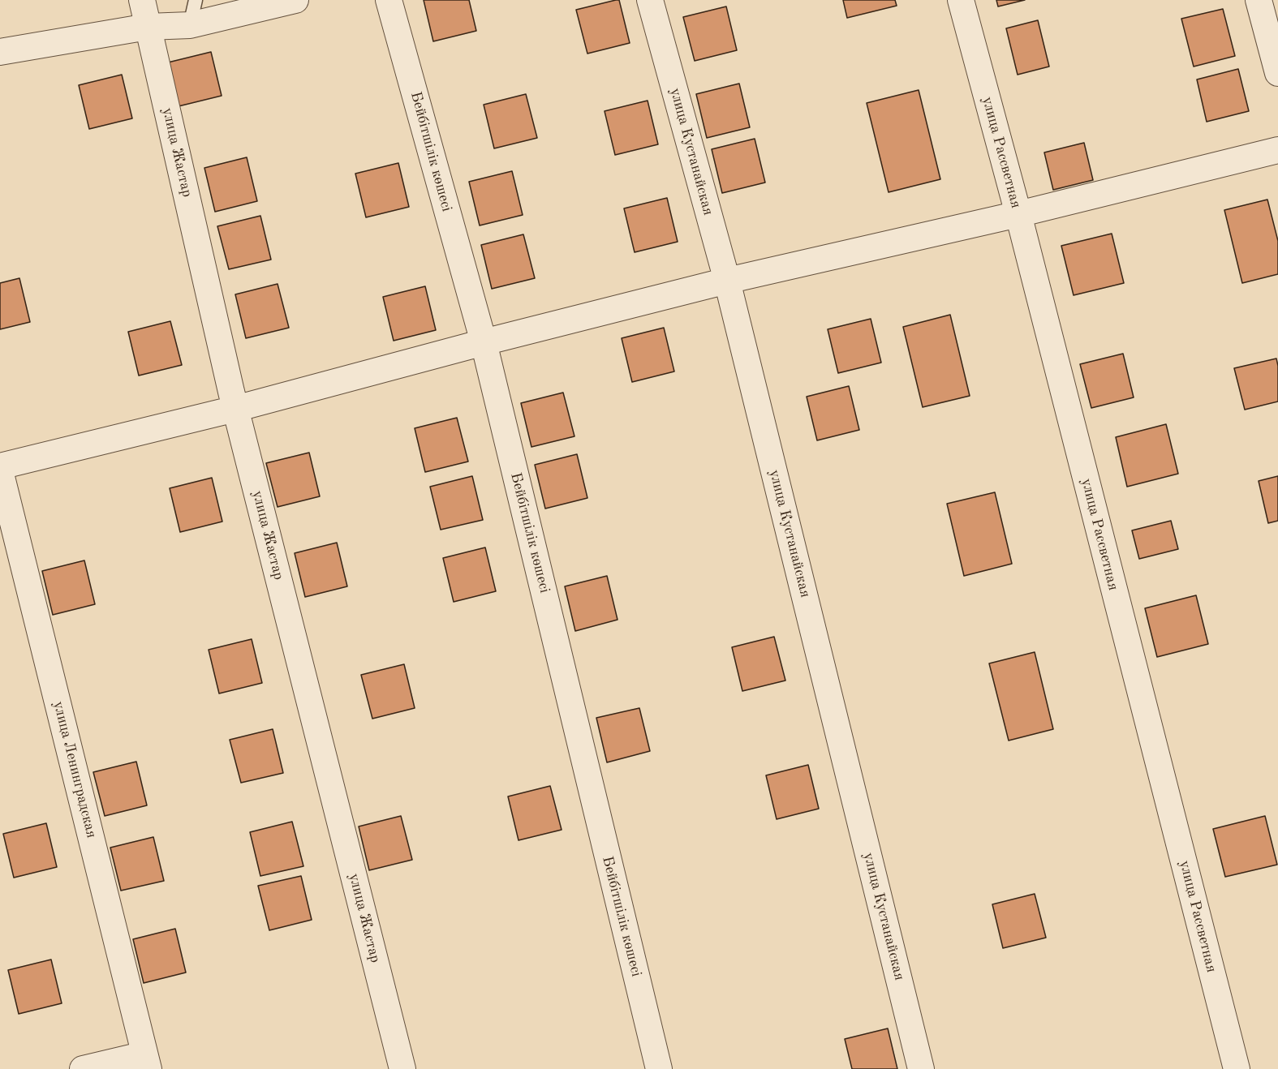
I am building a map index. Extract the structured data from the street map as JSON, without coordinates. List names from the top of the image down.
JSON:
{
  "streets": {
    "street": [
      "Бейбітшілік көшесі",
      "улица Кустанайская",
      "улица Жастар",
      "улица Рассветная",
      "улица Ленинградская"
    ]
  }
}
